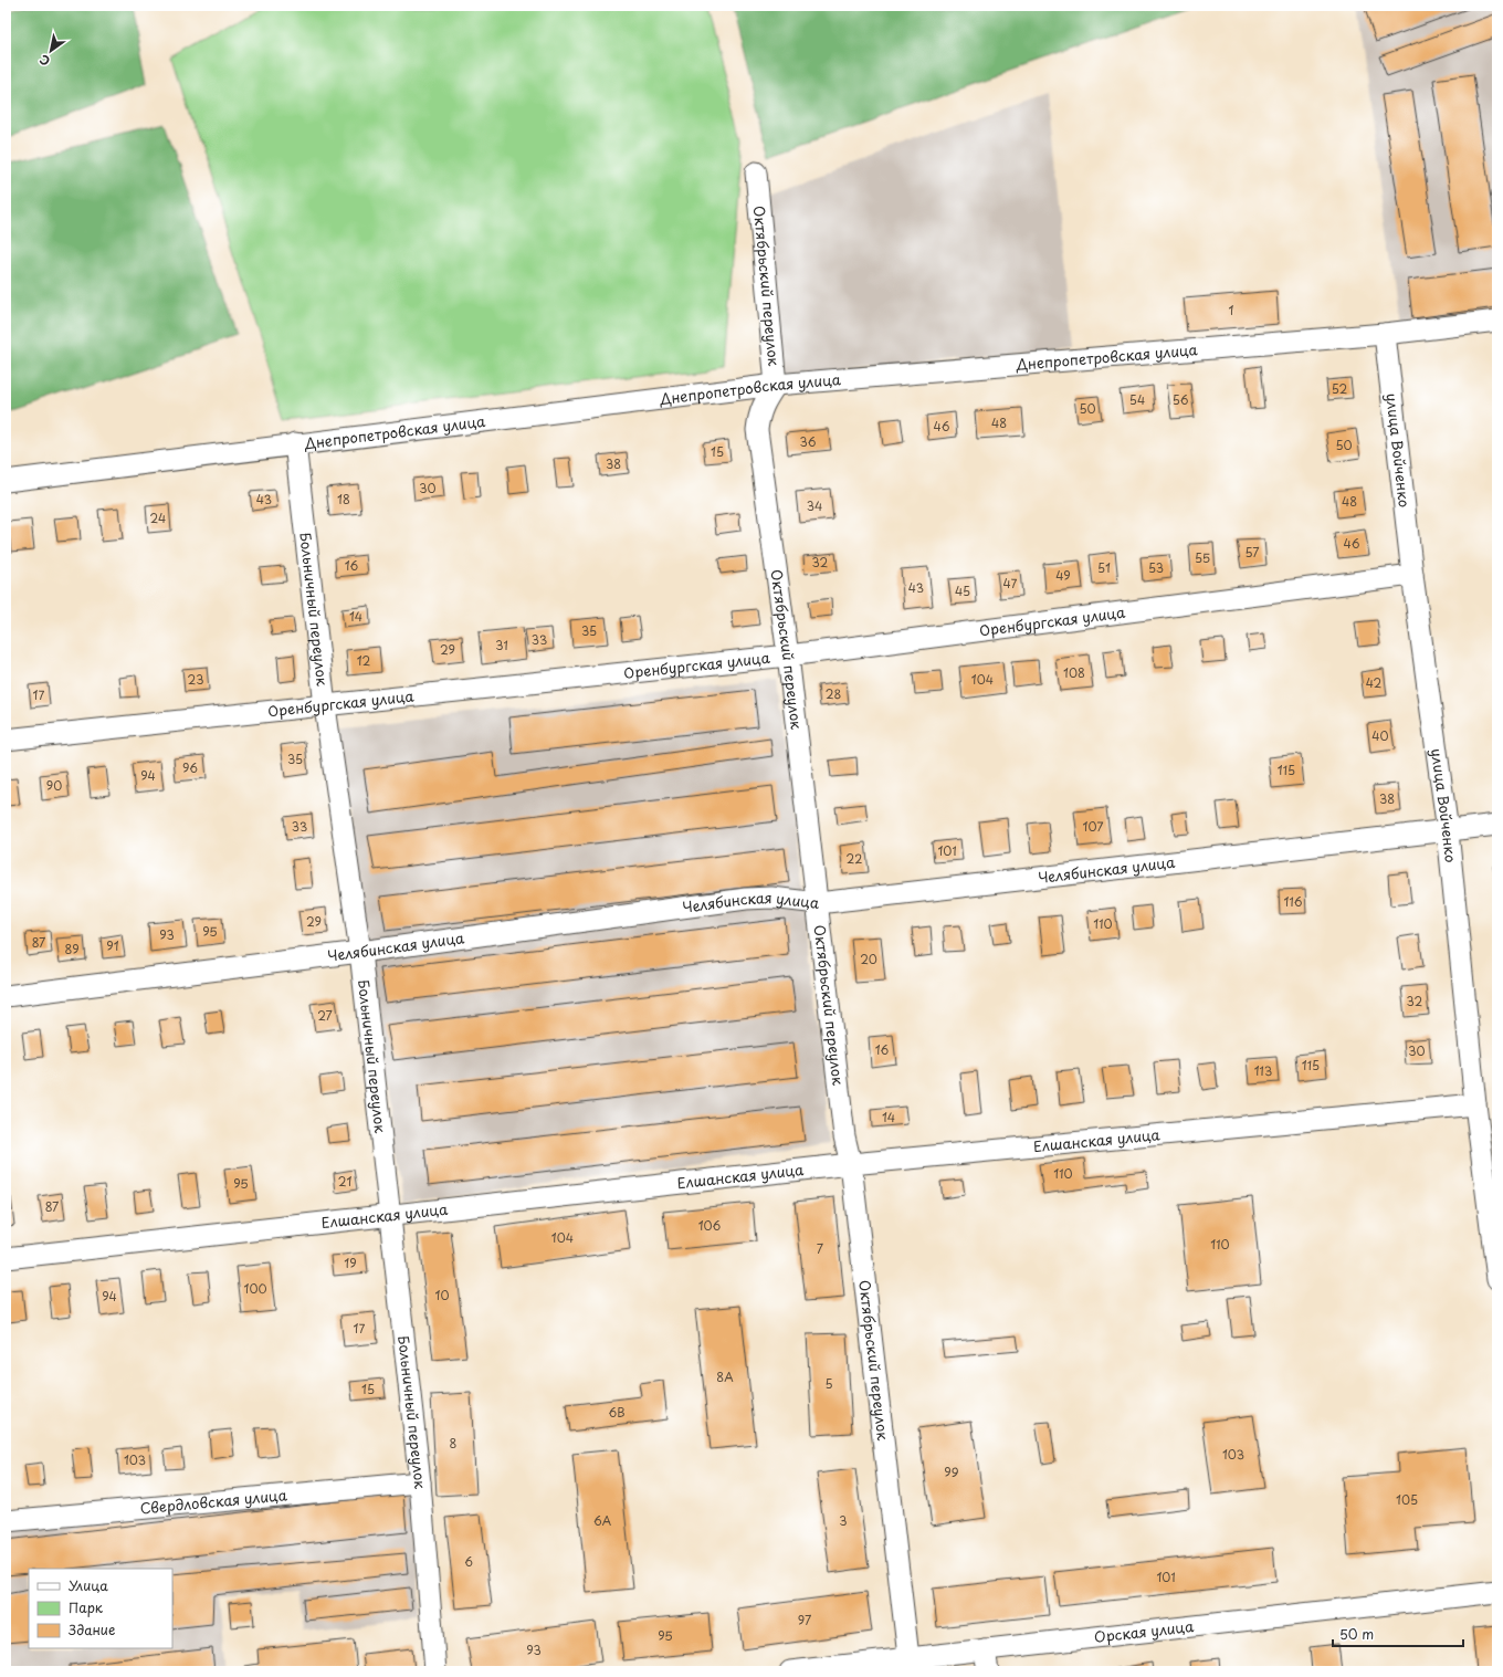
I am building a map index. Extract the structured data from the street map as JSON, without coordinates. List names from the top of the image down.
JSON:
{
  "streets": {
    "street": [
      "Октябрьский переулок",
      "Днепропетровская улица",
      "улица Войченко",
      "Больничный переулок",
      "Оренбургская улица",
      "Челябинская улица",
      "Елшанская улица",
      "Свердловская улица",
      "Орская улица"
    ]
  },
  "crossings": [
    ["Октябрьский переулок", "Днепропетровская улица"],
    ["Октябрьский переулок", "Оренбургская улица"],
    ["Октябрьский переулок", "Челябинская улица"],
    ["Октябрьский переулок", "Елшанская улица"],
    ["Октябрьский переулок", "Орская улица"],
    ["Днепропетровская улица", "улица Войченко"],
    ["Днепропетровская улица", "Больничный переулок"],
    ["улица Войченко", "Оренбургская улица"],
    ["улица Войченко", "Челябинская улица"],
    ["улица Войченко", "Елшанская улица"],
    ["Больничный переулок", "Оренбургская улица"],
    ["Больничный переулок", "Челябинская улица"],
    ["Больничный переулок", "Елшанская улица"],
    ["Больничный переулок", "Свердловская улица"]
  ],
  "house_numbers": [
    "1",
    "52",
    "54",
    "56",
    "50",
    "48",
    "46",
    "36",
    "50",
    "15",
    "38",
    "30",
    "43",
    "18",
    "48",
    "34",
    "24",
    "46",
    "57",
    "55",
    "32",
    "16",
    "51",
    "53",
    "49",
    "47",
    "43",
    "45",
    "14",
    "35",
    "33",
    "31",
    "29",
    "12",
    "108",
    "23",
    "104",
    "42",
    "28",
    "17",
    "40",
    "35",
    "96",
    "115",
    "94",
    "90",
    "38",
    "33",
    "107",
    "101",
    "22",
    "116",
    "29",
    "110",
    "95",
    "93",
    "87",
    "91",
    "89",
    "20",
    "32",
    "27",
    "16",
    "30",
    "115",
    "113",
    "14",
    "110",
    "21",
    "95",
    "87",
    "106",
    "104",
    "110",
    "7",
    "19",
    "100",
    "10",
    "94",
    "17",
    "8А",
    "5",
    "15",
    "6В",
    "8",
    "103",
    "103",
    "99",
    "105",
    "6А",
    "3",
    "6",
    "101",
    "97",
    "95",
    "93"
  ],
  "legend": ["Улица", "Парк", "Здание"],
  "scale_bar": "50 m",
  "north": "bottom left"
}
